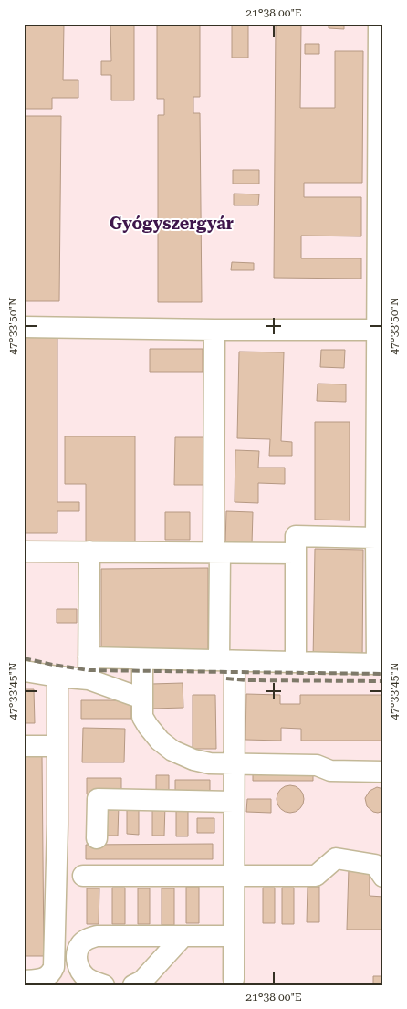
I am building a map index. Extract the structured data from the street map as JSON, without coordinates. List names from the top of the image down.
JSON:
{
  "districts": ["Gyógyszergyár"],
  "coordinates": ["21°38'00\"E", "47°33'50\"N", "47°33'45\"N"]
}
